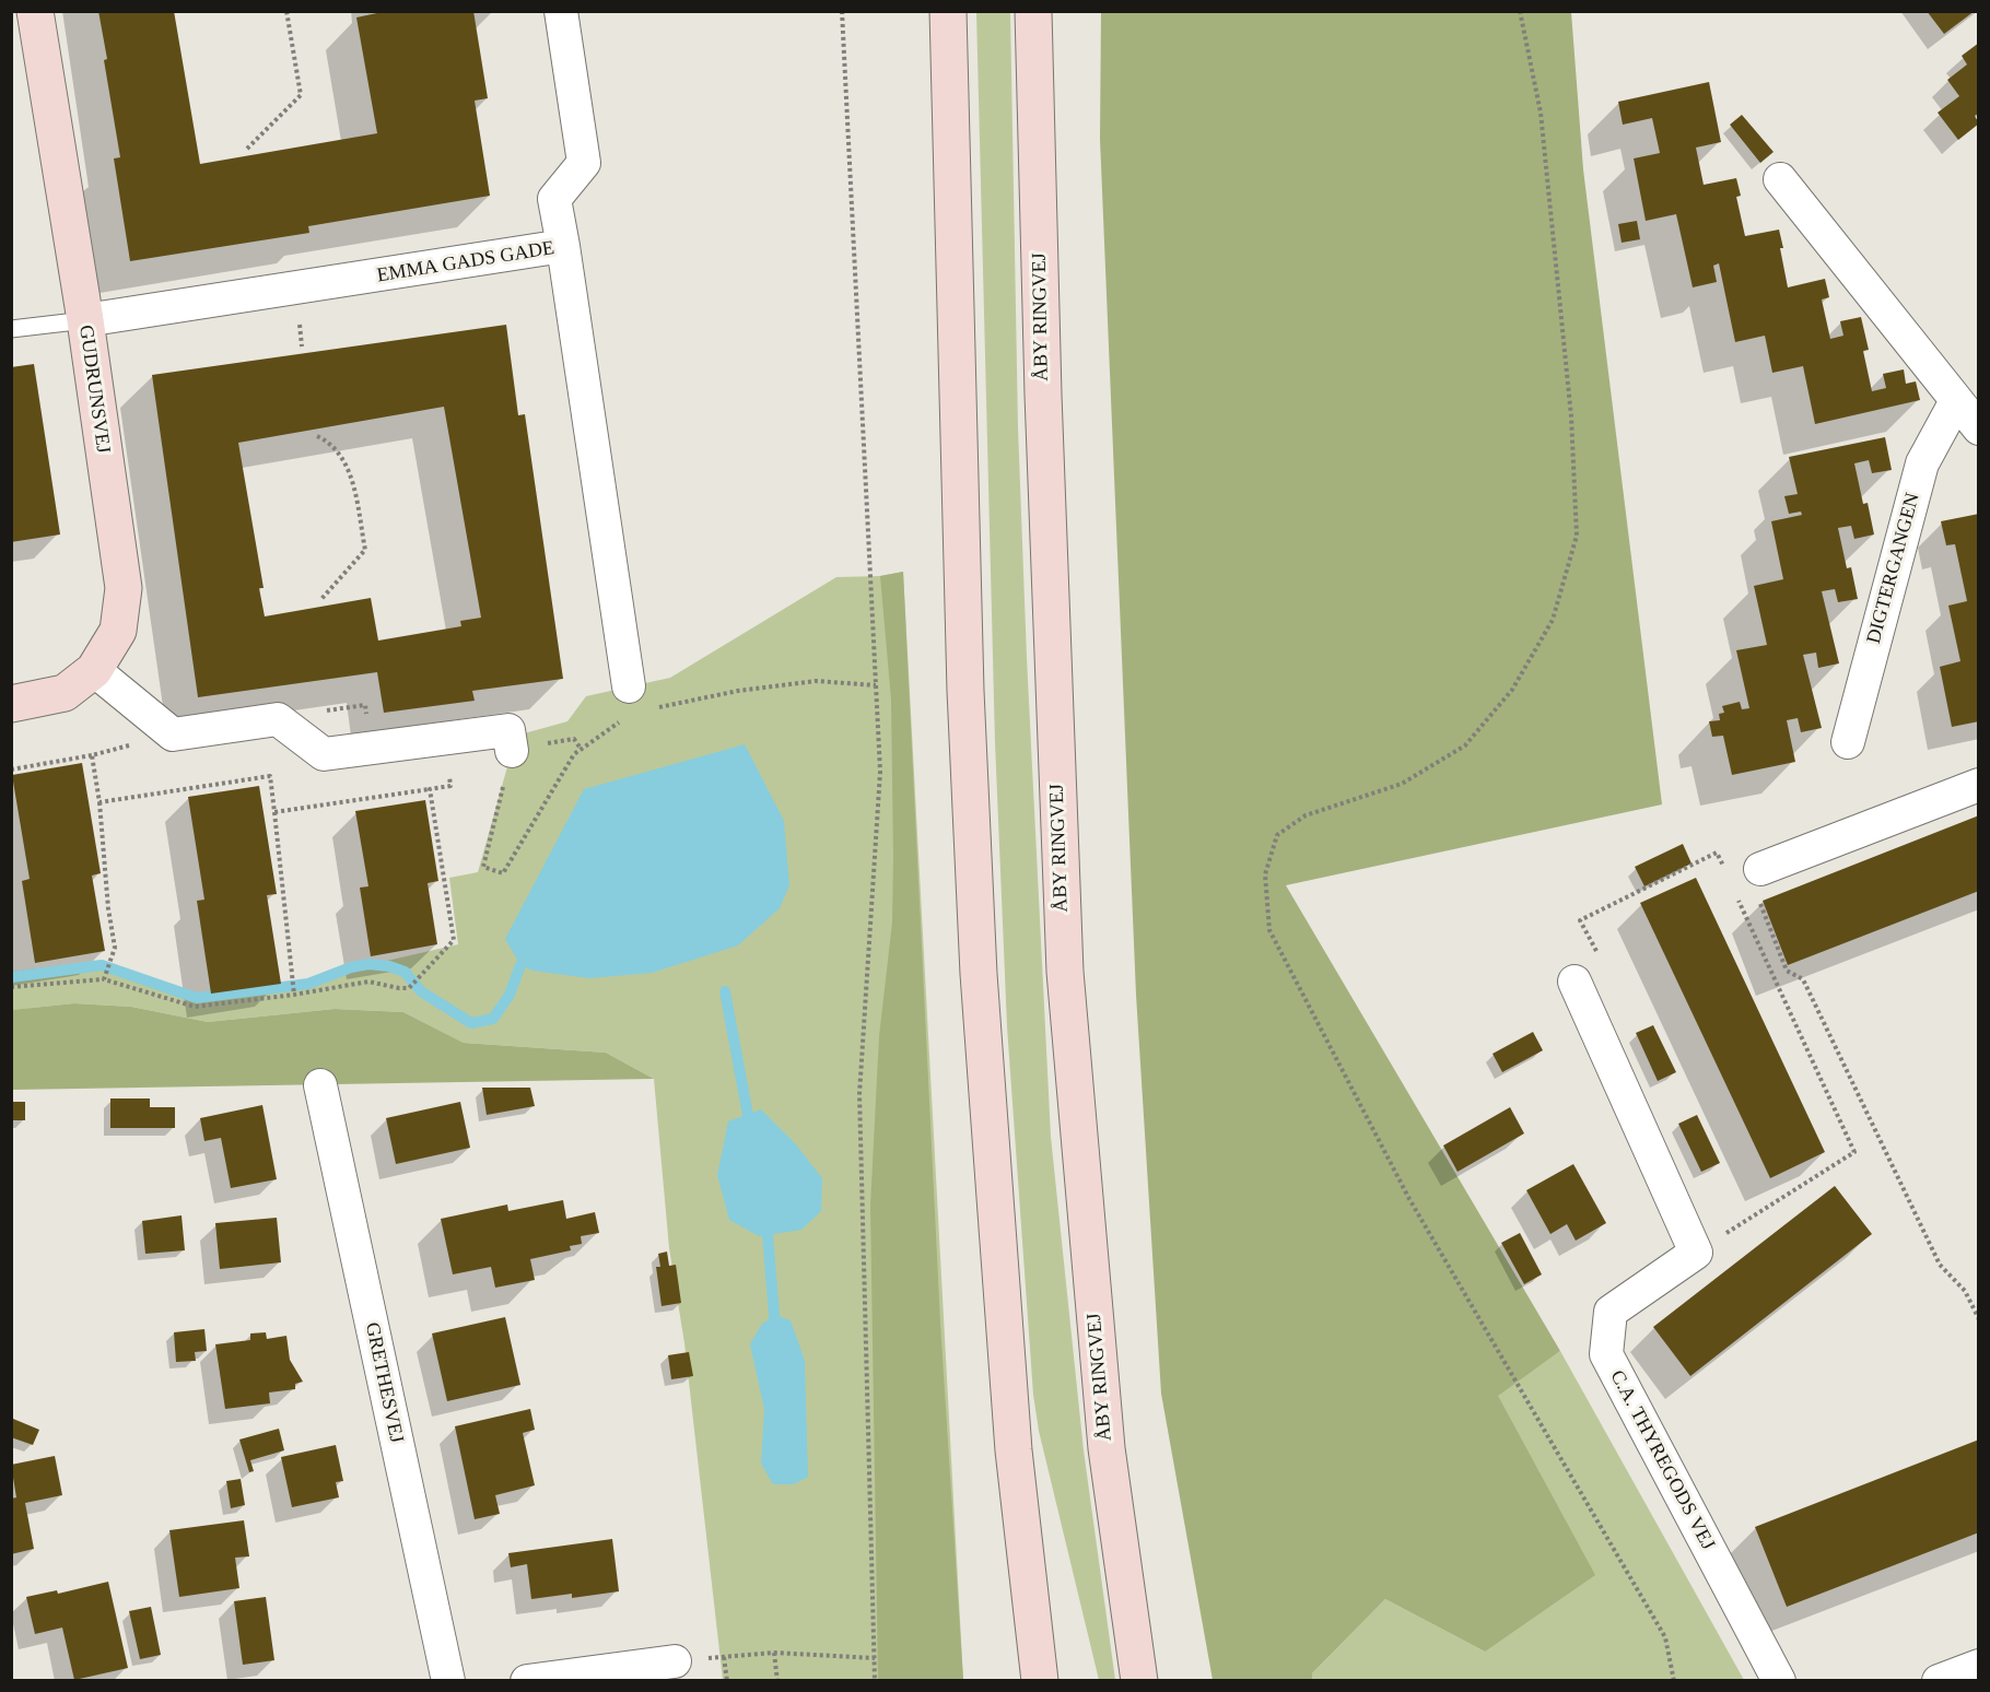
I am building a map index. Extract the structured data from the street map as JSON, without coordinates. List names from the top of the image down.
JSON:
{
  "streets": {
    "main road": ["ÅBY RINGVEJ", "GUDRUNSVEJ"],
    "street": [
      "EMMA GADS GADE",
      "DIGTERGANGEN",
      "GRETHESVEJ",
      "C.A. THYREGODS VEJ"
    ]
  },
  "crossings": [
    ["EMMA GADS GADE", "GUDRUNSVEJ"]
  ]
}
